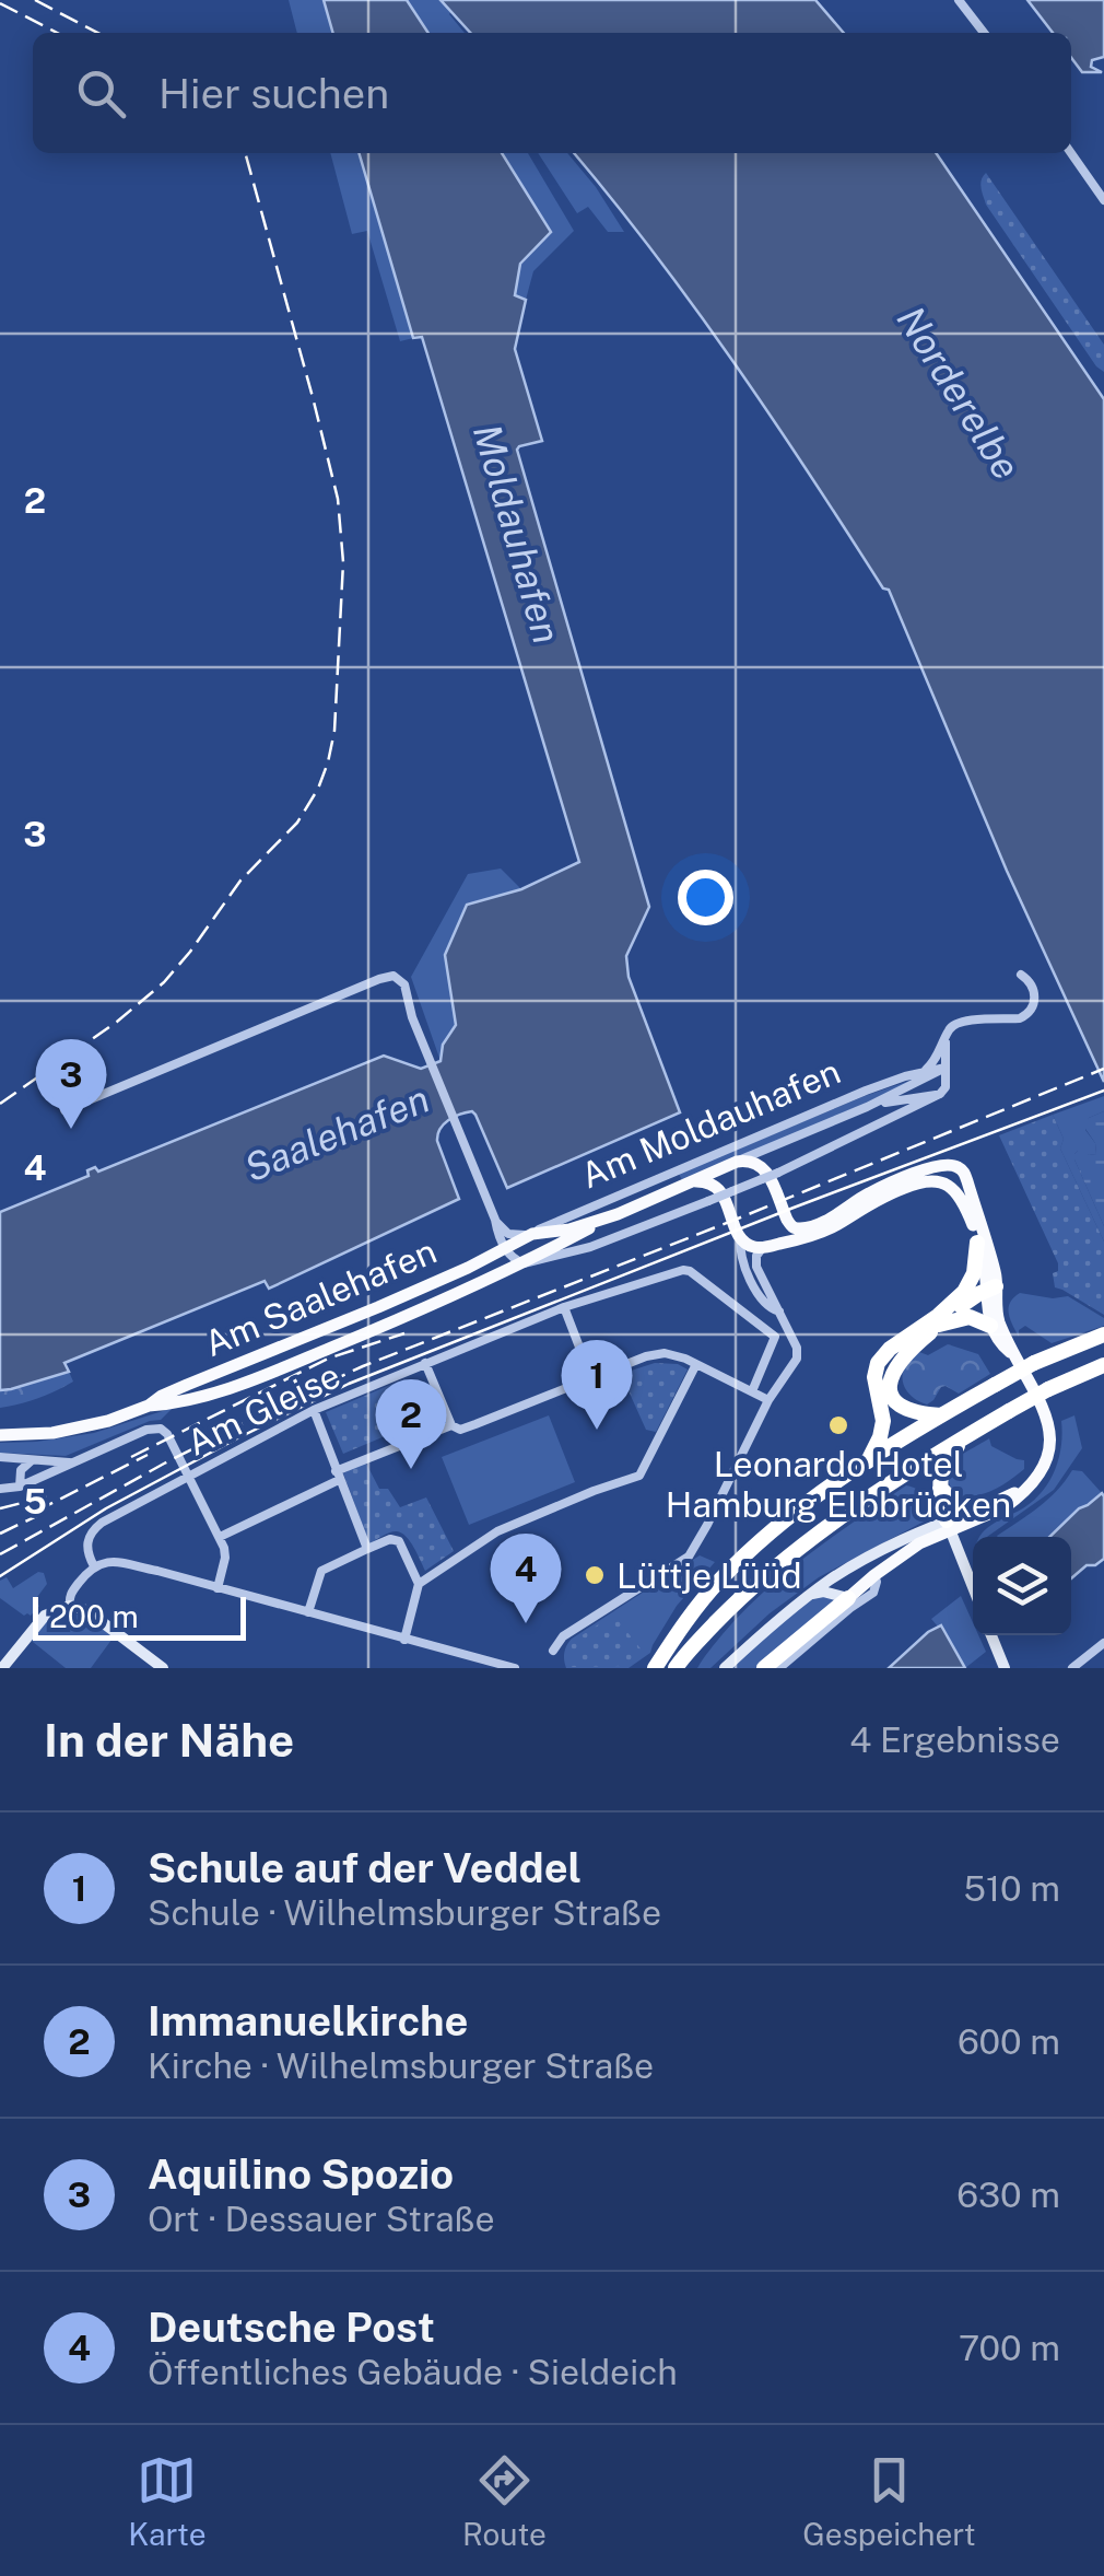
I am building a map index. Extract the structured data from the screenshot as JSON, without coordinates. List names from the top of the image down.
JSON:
{
  "streets": {
    "main road": ["Am Moldauhafen", "Am Saalehafen"],
    "street": ["Am Gleise"]
  },
  "crossings": [
    ["Am Moldauhafen", "Am Saalehafen"]
  ],
  "water": ["Norderelbe", "Moldauhafen", "Saalehafen"],
  "places": ["Leonardo Hotel Hamburg Elbbrücken", "Lüttje Lüüd"],
  "scale_bar": "200 m",
  "page": {
    "search": "Hier suchen",
    "pins": [
      "3",
      "1",
      "2",
      "4"
    ],
    "scale": "200 m",
    "heading": ["In der Nähe", "4 Ergebnisse"],
    "list": [
      {
        "mark": "1",
        "name": "Schule auf der Veddel",
        "note": "Schule · Wilhelmsburger Straße",
        "value": "510 m"
      },
      {
        "mark": "2",
        "name": "Immanuelkirche",
        "note": "Kirche · Wilhelmsburger Straße",
        "value": "600 m"
      },
      {
        "mark": "3",
        "name": "Aquilino Spozio",
        "note": "Ort · Dessauer Straße",
        "value": "630 m"
      },
      {
        "mark": "4",
        "name": "Deutsche Post",
        "note": "Öffentliches Gebäude · Sieldeich",
        "value": "700 m"
      }
    ],
    "nav": ["Karte", "Route", "Gespeichert"]
  },
  "grid": {
    "rows": [
      "2",
      "3",
      "4",
      "5"
    ]
  }
}
